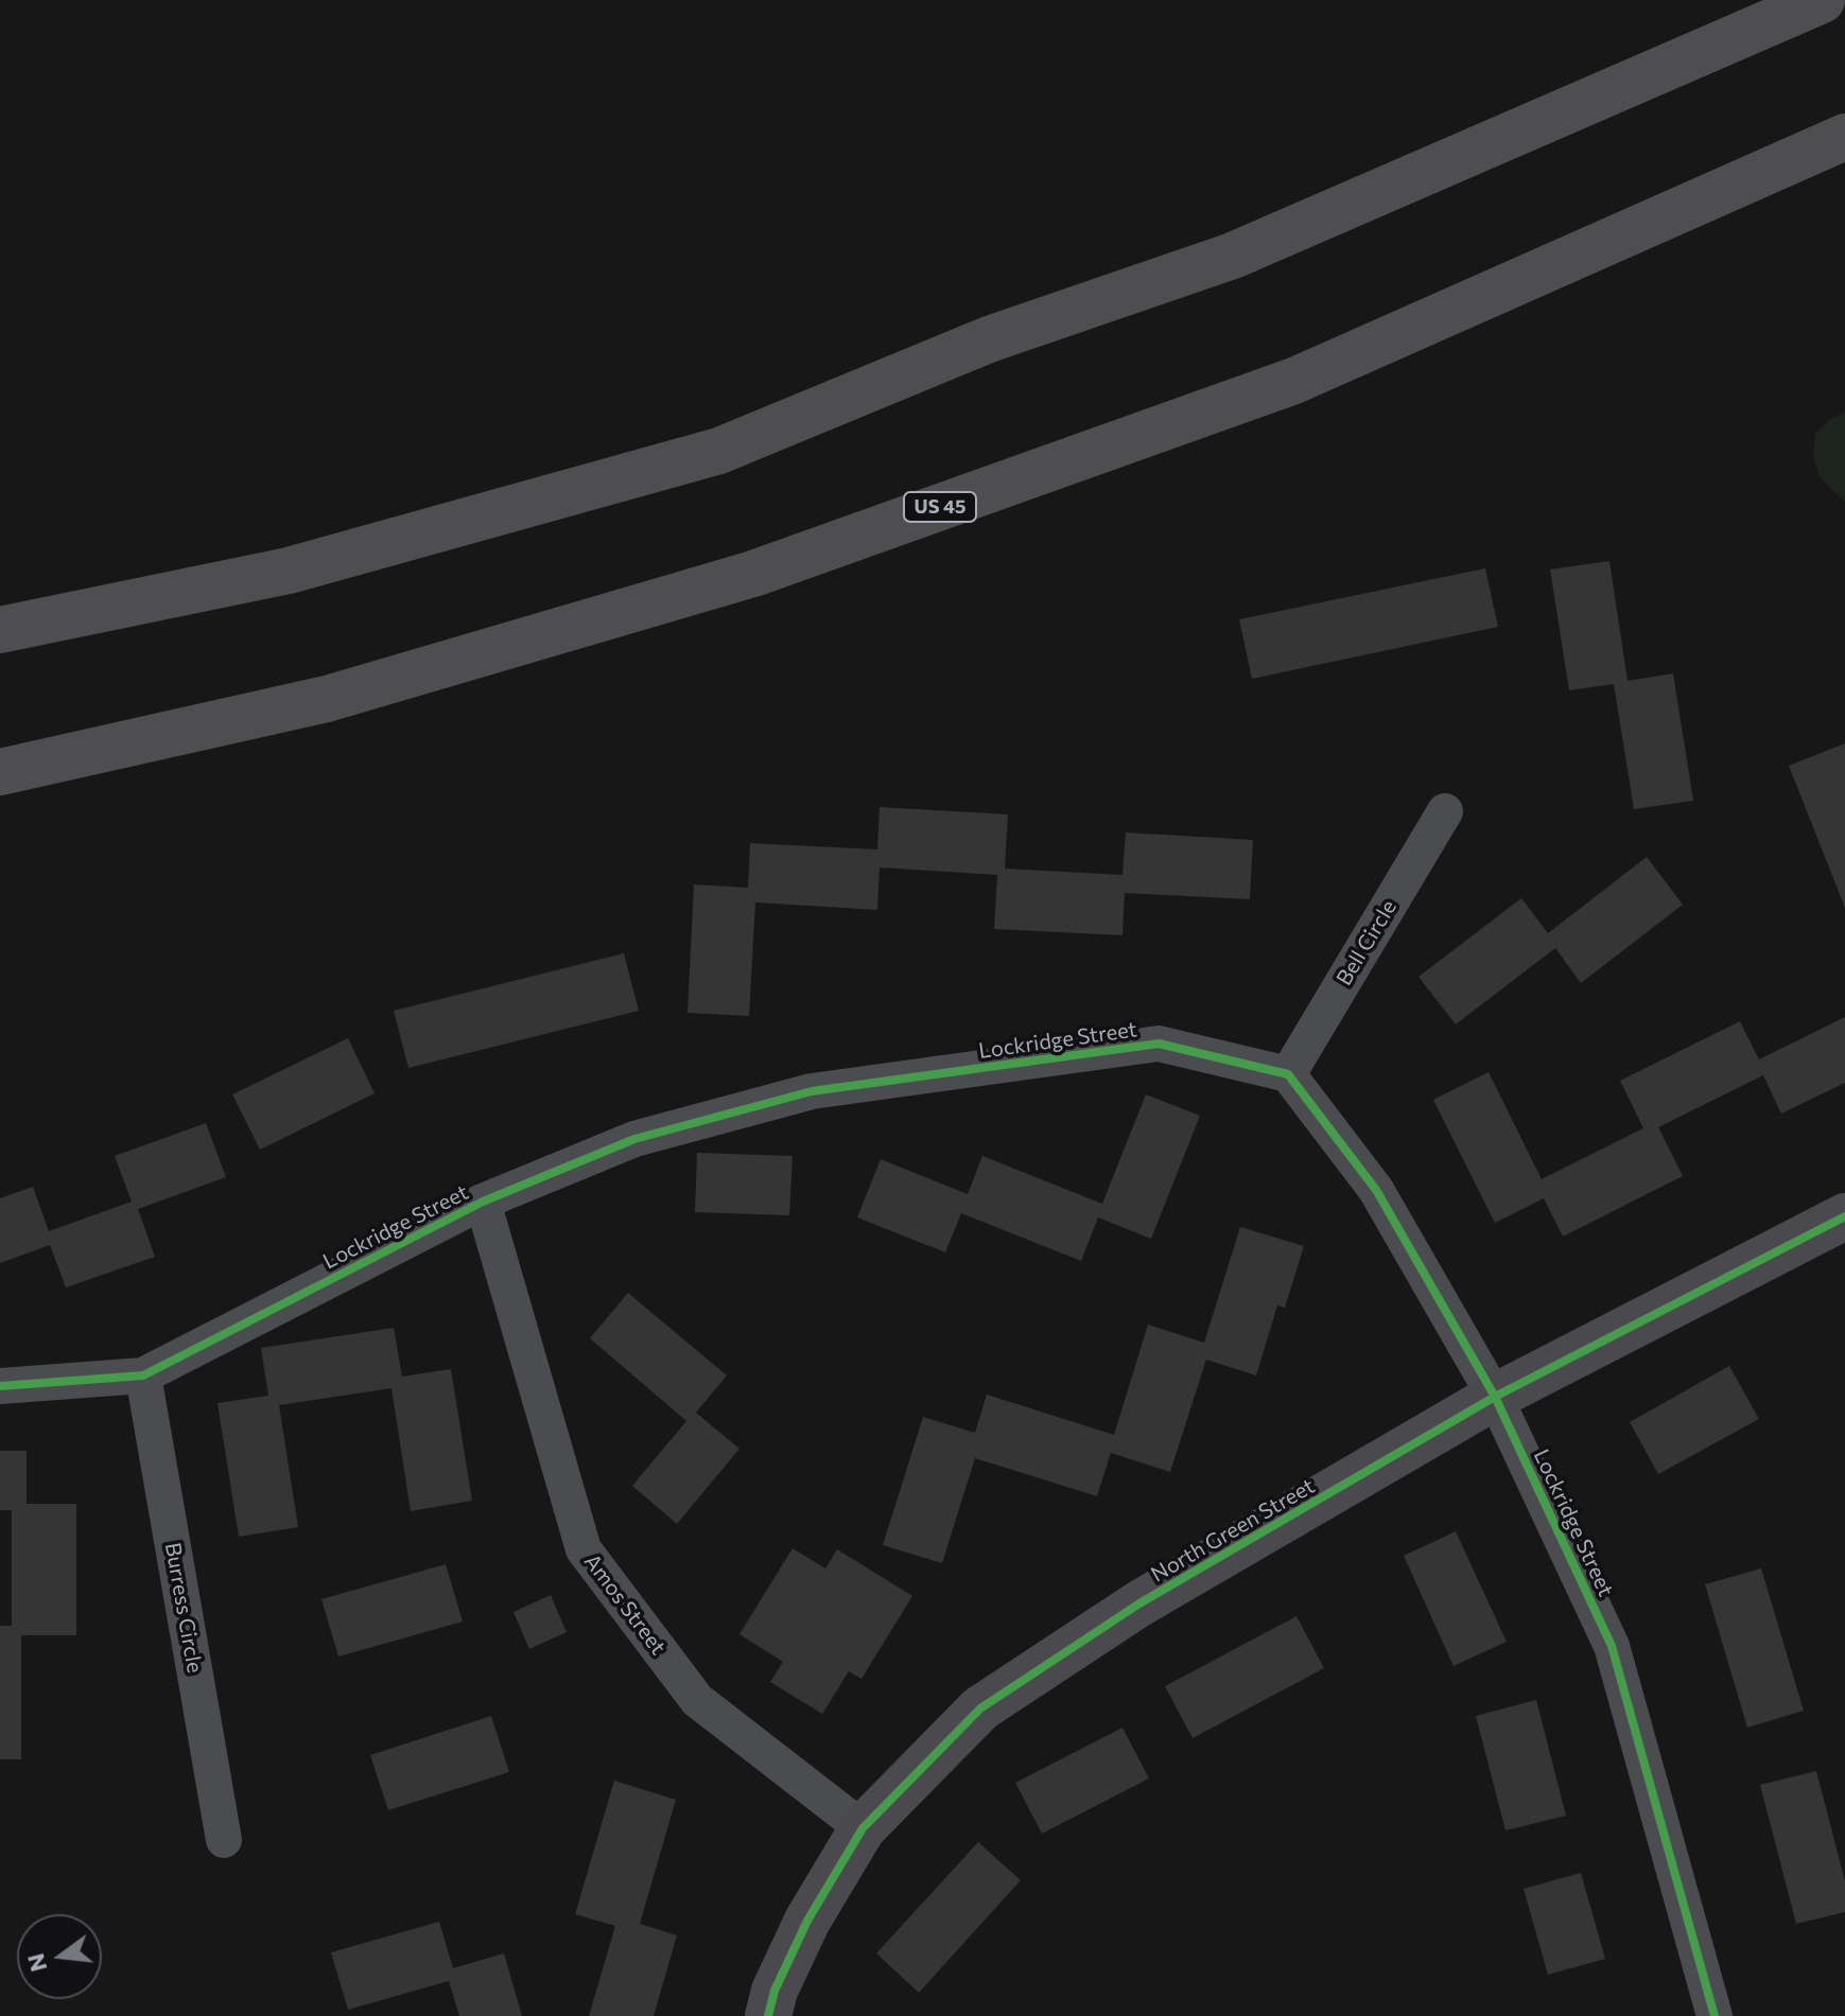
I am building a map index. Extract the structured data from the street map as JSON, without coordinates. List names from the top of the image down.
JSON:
{
  "streets": {
    "highway": ["US 45"],
    "street": [
      "Bell Circle",
      "Lockridge Street",
      "North Green Street",
      "Amos Street",
      "Burress Circle"
    ]
  },
  "crossings": [
    ["Bell Circle", "Lockridge Street"],
    ["Lockridge Street", "North Green Street"],
    ["Lockridge Street", "Amos Street"],
    ["Lockridge Street", "Burress Circle"],
    ["North Green Street", "Amos Street"]
  ],
  "north": "left"
}
